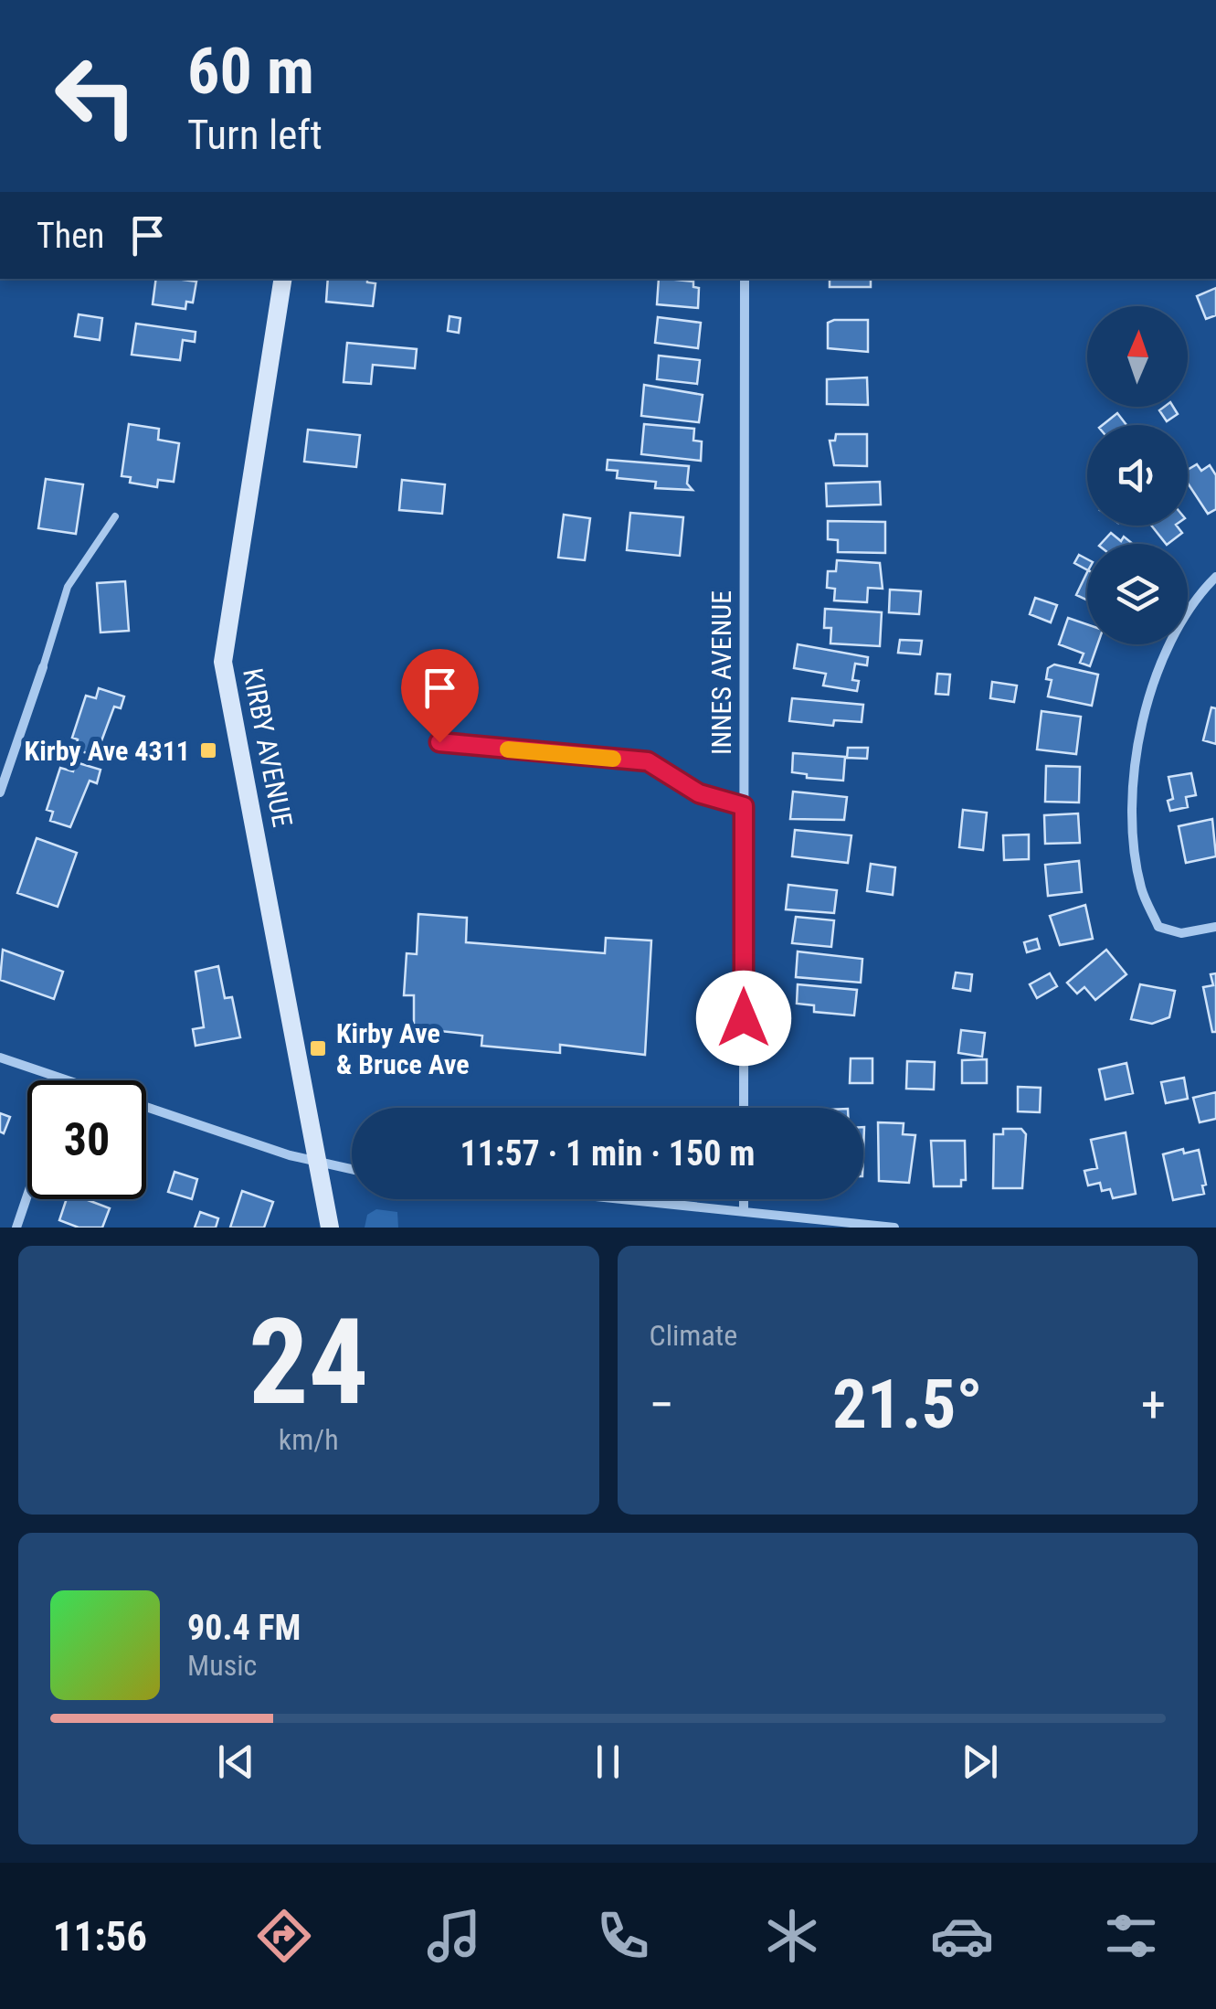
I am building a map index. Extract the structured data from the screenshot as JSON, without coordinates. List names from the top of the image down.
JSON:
{
  "streets": {
    "street": ["INNES AVENUE", "KIRBY AVENUE"]
  },
  "places": {
    "transit": ["Kirby Ave 4311", "Kirby Ave & Bruce Ave"]
  },
  "north": "top",
  "page": {
    "turn": ["60 m", "Turn left"],
    "then": "Then",
    "limit": "30",
    "trip": "11:57 · 1 min · 150 m",
    "tile": [
      ["24", "km/h"],
      "Climate"
    ],
    "heat": ["−", "21.5°", "+"],
    "song": ["90.4 FM", "Music"],
    "tabs": "11:56"
  }
}
